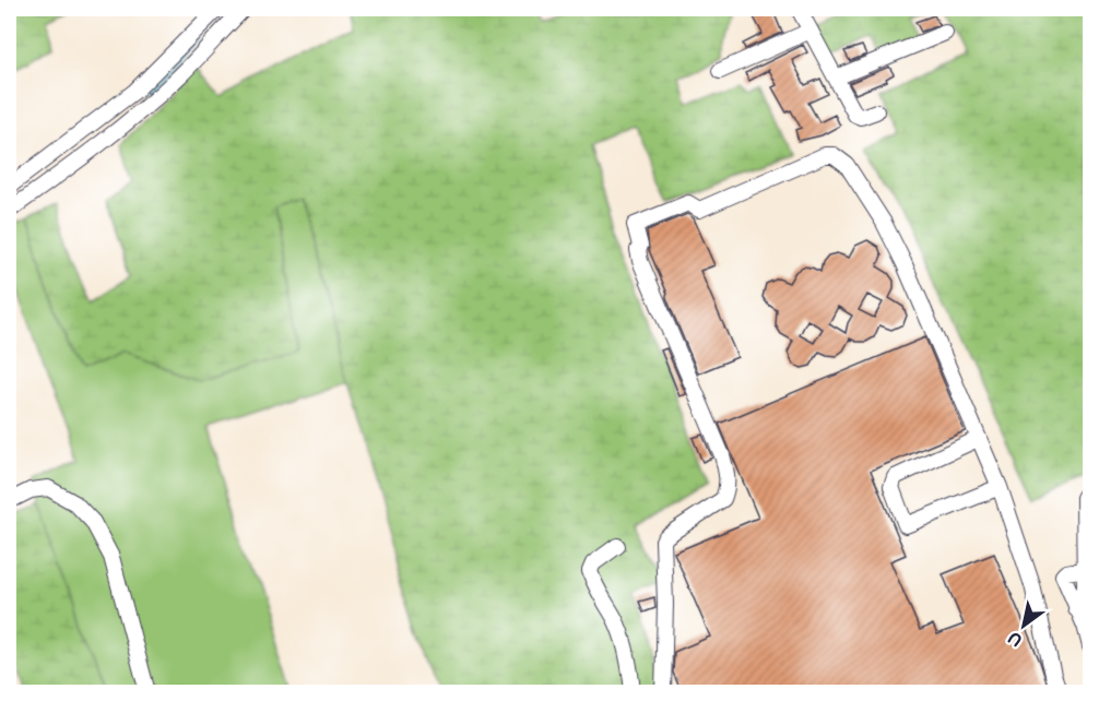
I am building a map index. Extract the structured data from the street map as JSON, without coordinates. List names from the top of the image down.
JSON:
{
  "north": "bottom left"
}
